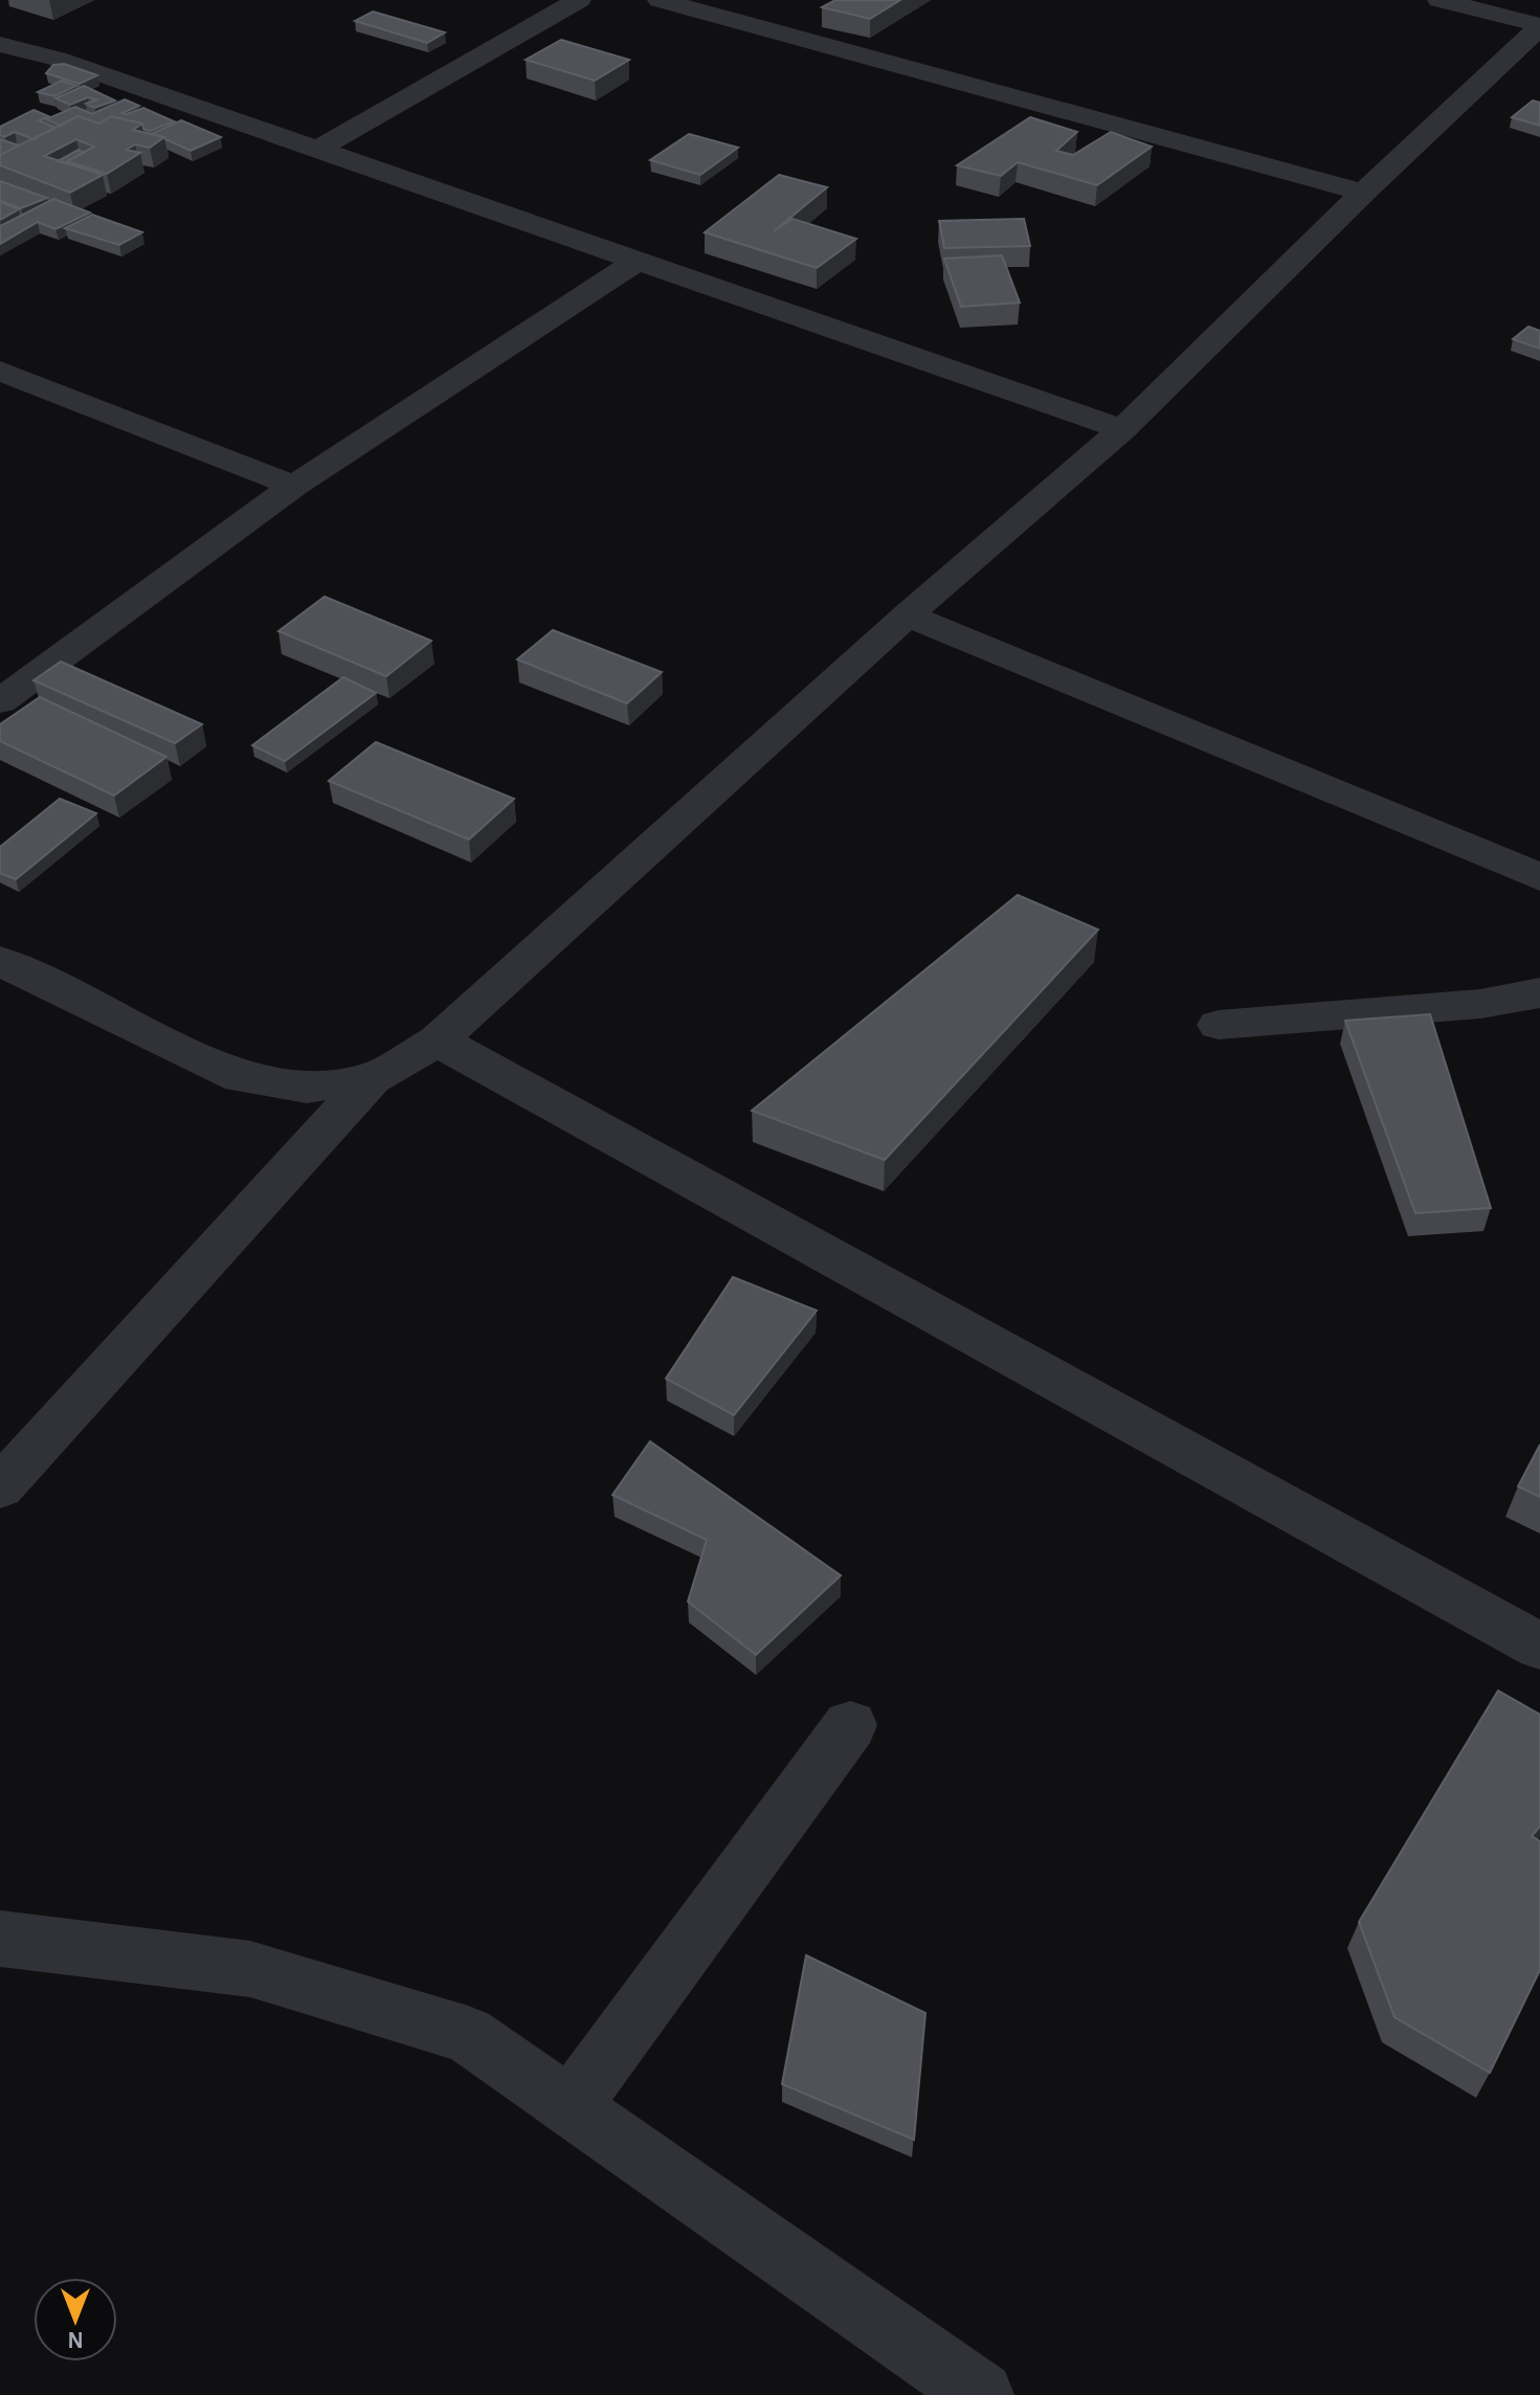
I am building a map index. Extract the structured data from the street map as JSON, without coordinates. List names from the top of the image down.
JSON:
{
  "north": "bottom"
}
